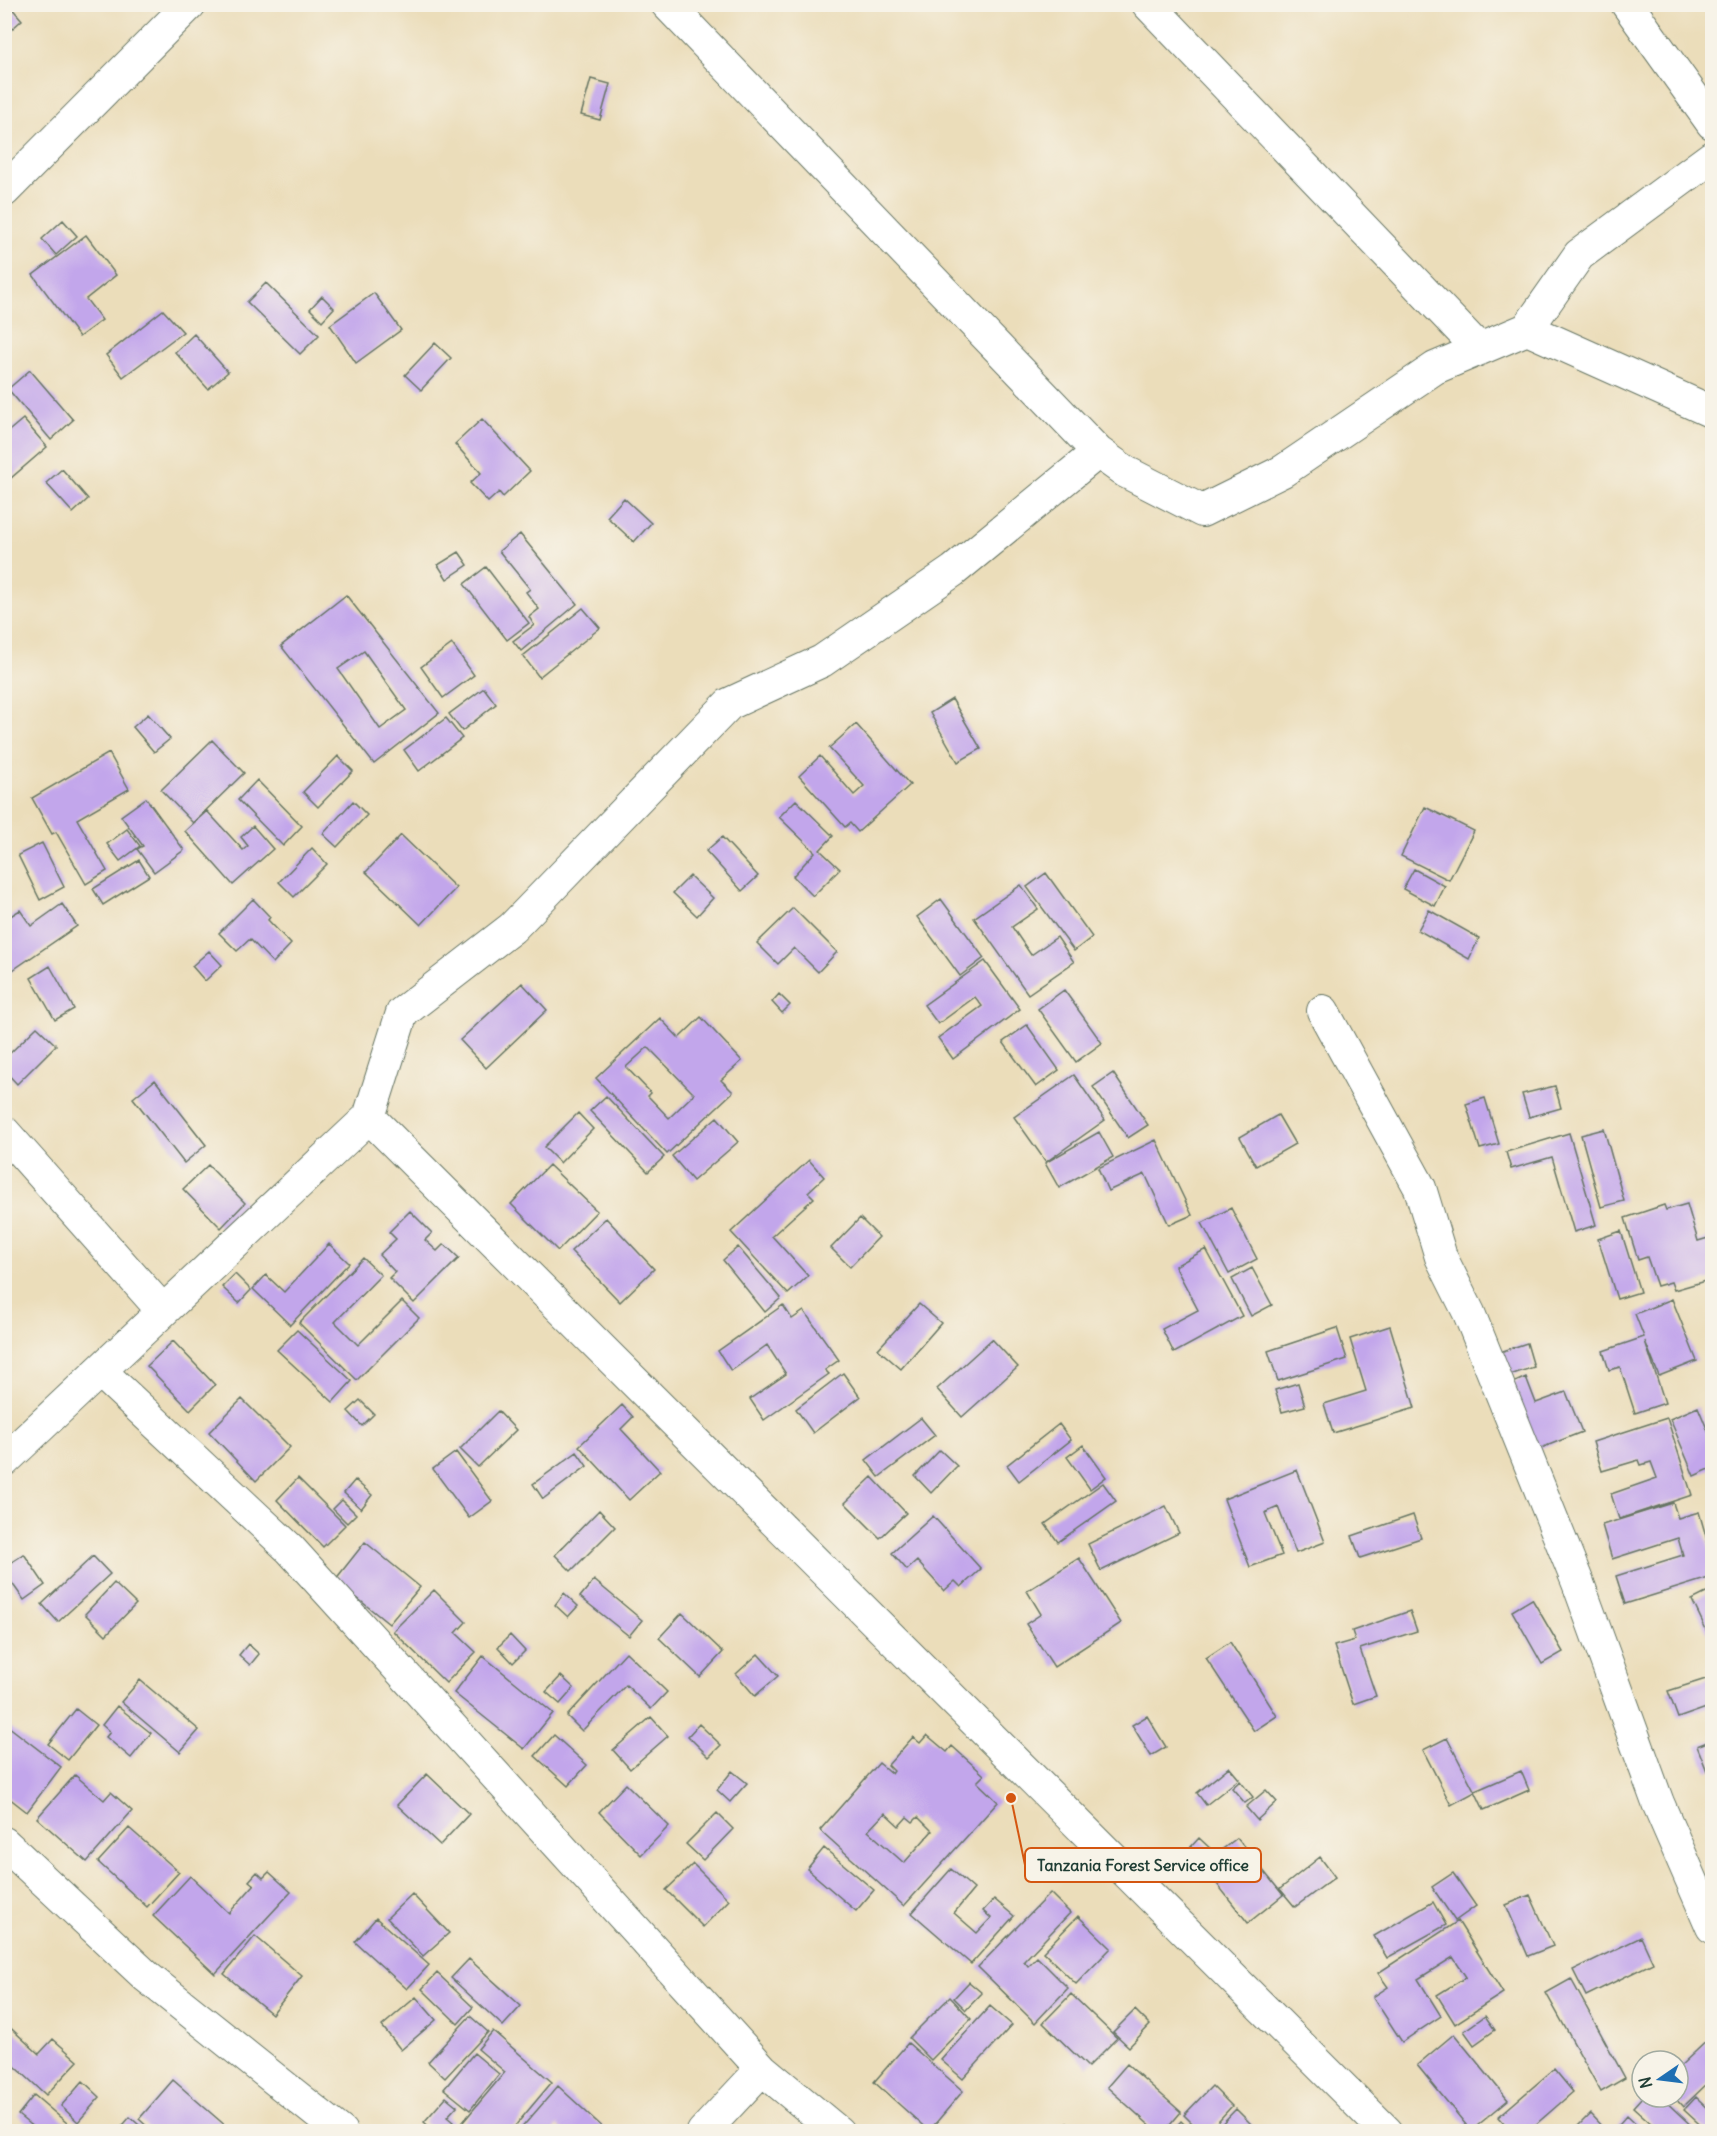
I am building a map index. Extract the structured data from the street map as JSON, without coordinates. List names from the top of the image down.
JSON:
{
  "places": ["Tanzania Forest Service office"],
  "north": "left"
}
